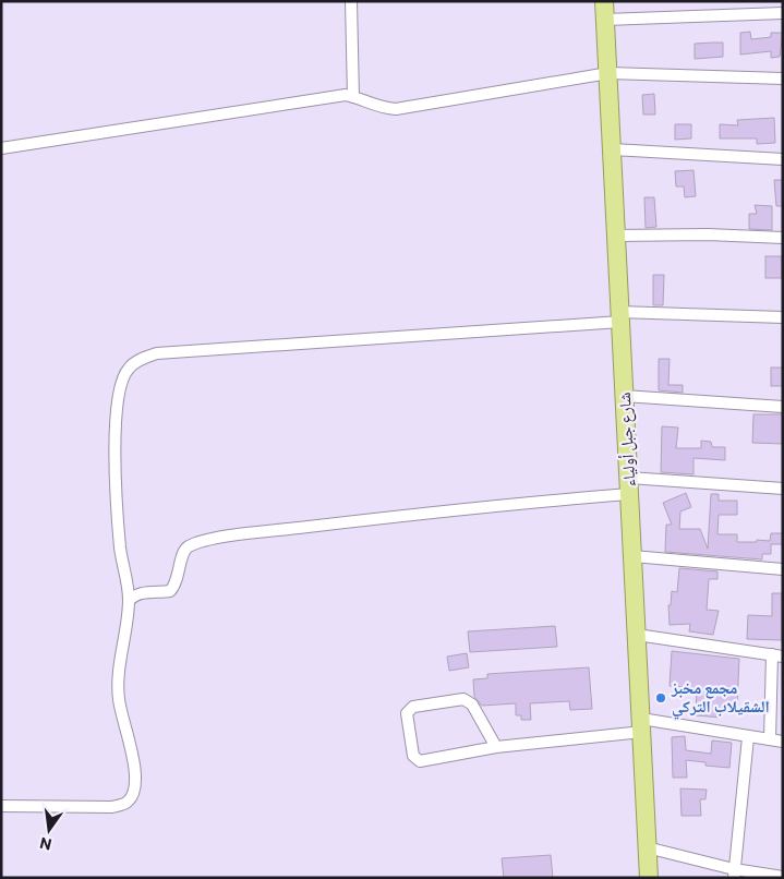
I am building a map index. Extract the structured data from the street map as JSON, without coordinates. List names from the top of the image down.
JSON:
{
  "streets": {
    "highway": ["شارع جبل أولياء"]
  },
  "places": ["مجمع مخبز الشقيلاب التركي"],
  "north": "bottom"
}
